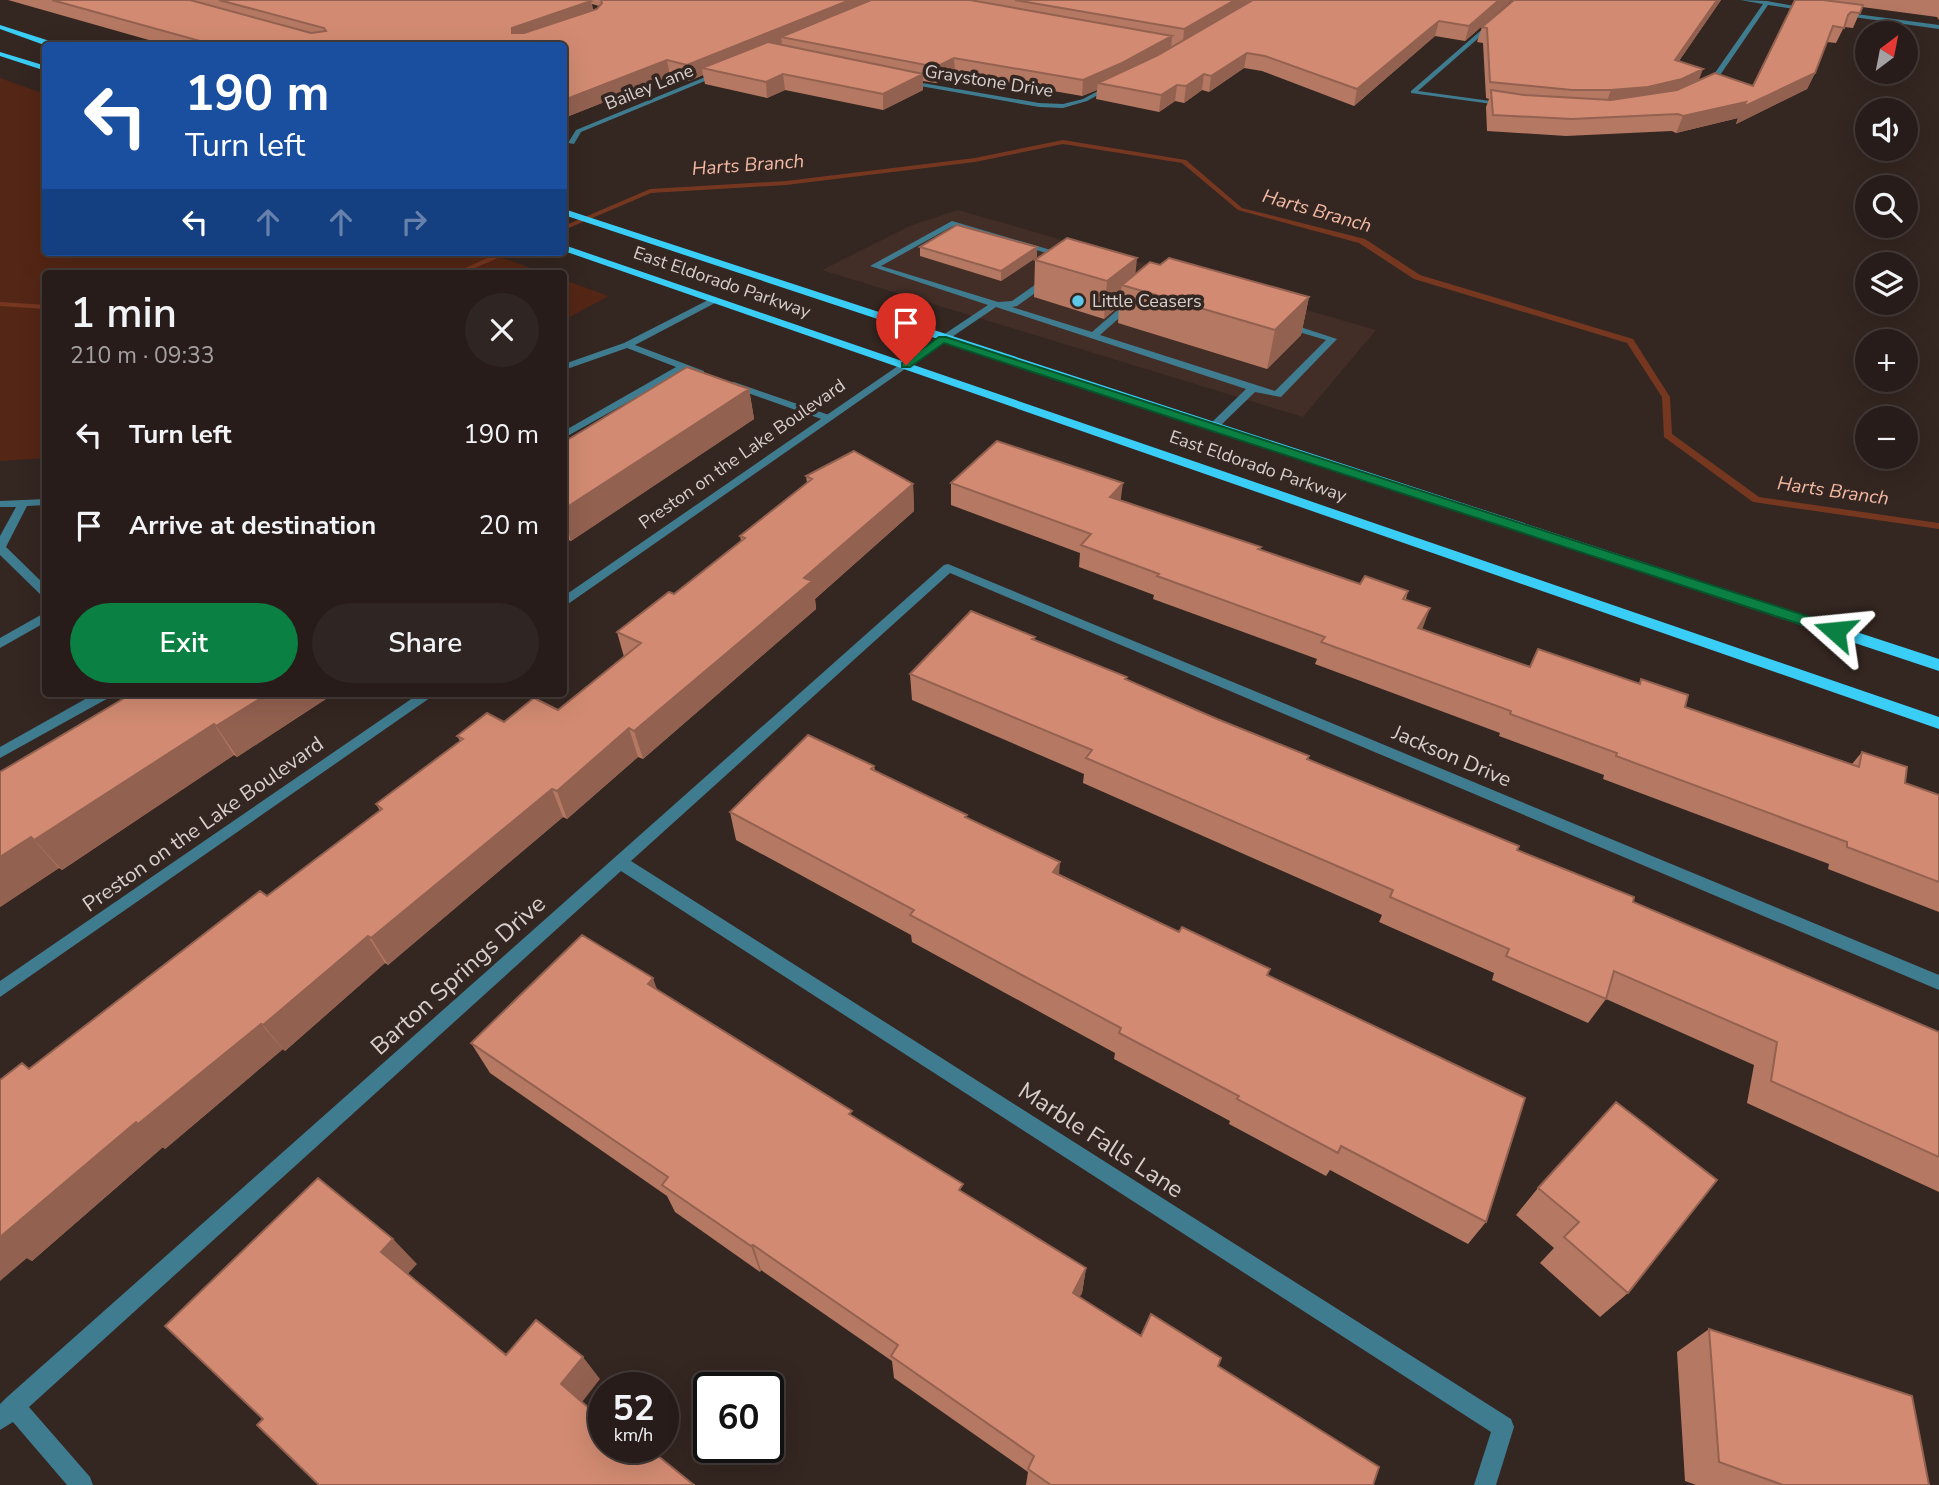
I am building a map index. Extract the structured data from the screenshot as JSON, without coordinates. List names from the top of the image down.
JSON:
{
  "streets": {
    "main road": ["East Eldorado Parkway"],
    "street": [
      "Graystone Drive",
      "Bailey Lane",
      "Preston on the Lake Boulevard",
      "Jackson Drive",
      "Barton Springs Drive",
      "Marble Falls Lane"
    ]
  },
  "crossings": [
    ["East Eldorado Parkway", "Preston on the Lake Boulevard"],
    ["Jackson Drive", "Barton Springs Drive"],
    ["Barton Springs Drive", "Marble Falls Lane"]
  ],
  "water": ["Harts Branch"],
  "places": ["Little Ceasers"],
  "north": "top right",
  "page": {
    "map_buttons": ["+", "−"],
    "turn": ["190 m", "Turn left"],
    "heading": ["1 min", "210 m · 09:33"],
    "list": [
      {
        "name": "Turn left",
        "value": "190 m"
      },
      {
        "name": "Arrive at destination",
        "value": "20 m"
      }
    ],
    "buttons": ["Exit", "Share"],
    "speed": "52 km/h",
    "limit": "60"
  }
}
